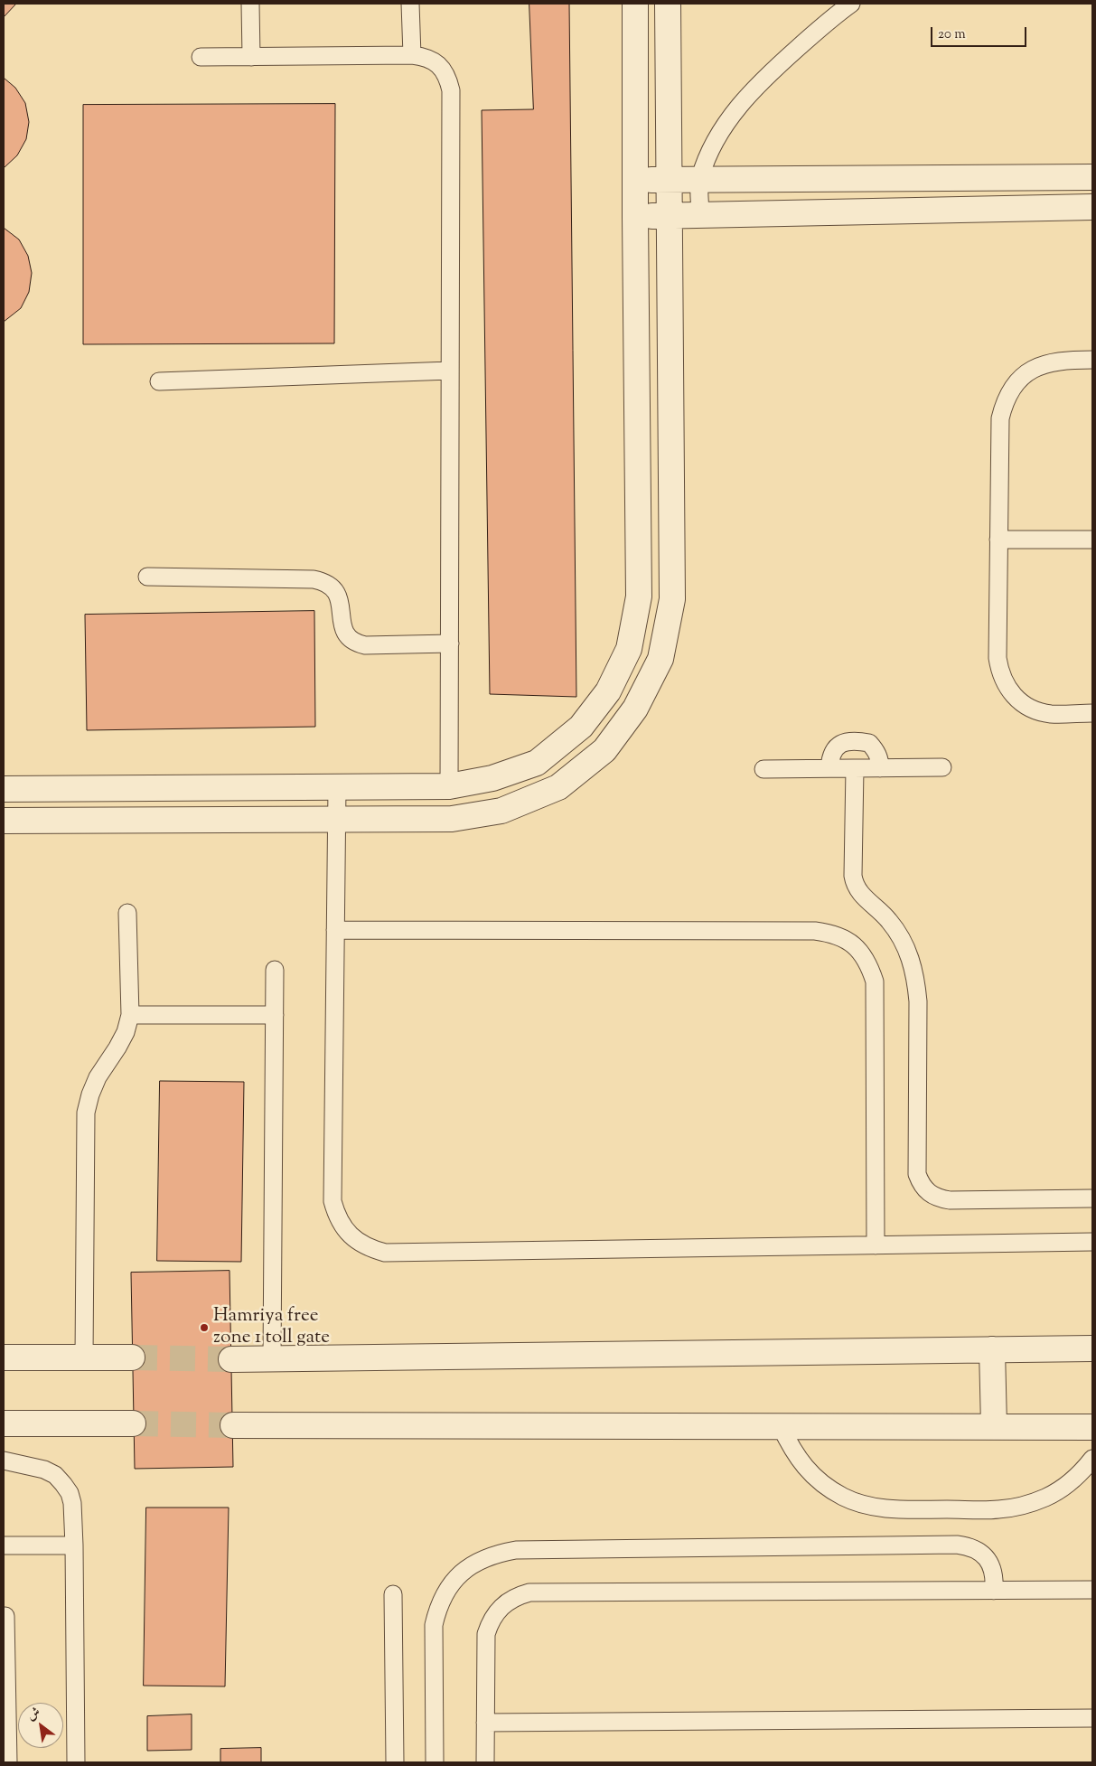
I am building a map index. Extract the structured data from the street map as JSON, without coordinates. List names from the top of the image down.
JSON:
{
  "places": ["Hamriya free zone 1 toll gate"],
  "scale_bar": "20 m",
  "north": "top left"
}
